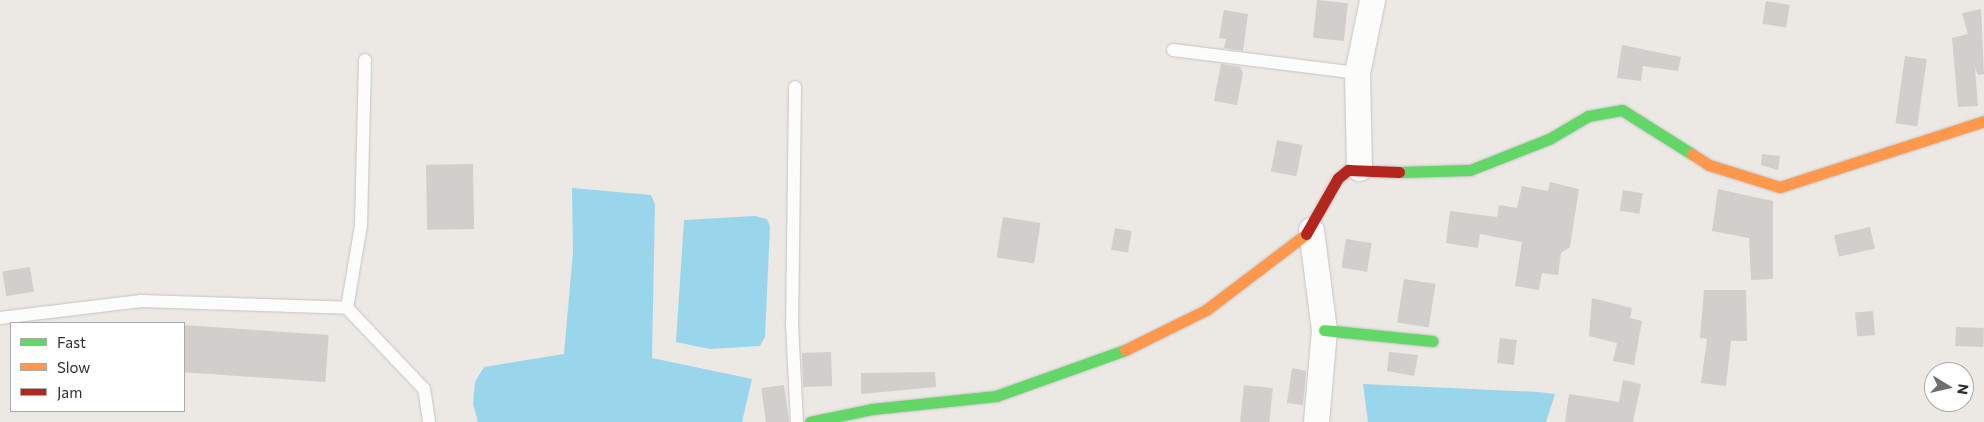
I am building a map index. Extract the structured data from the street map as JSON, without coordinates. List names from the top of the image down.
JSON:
{
  "legend": ["Fast", "Slow", "Jam"],
  "north": "right"
}
